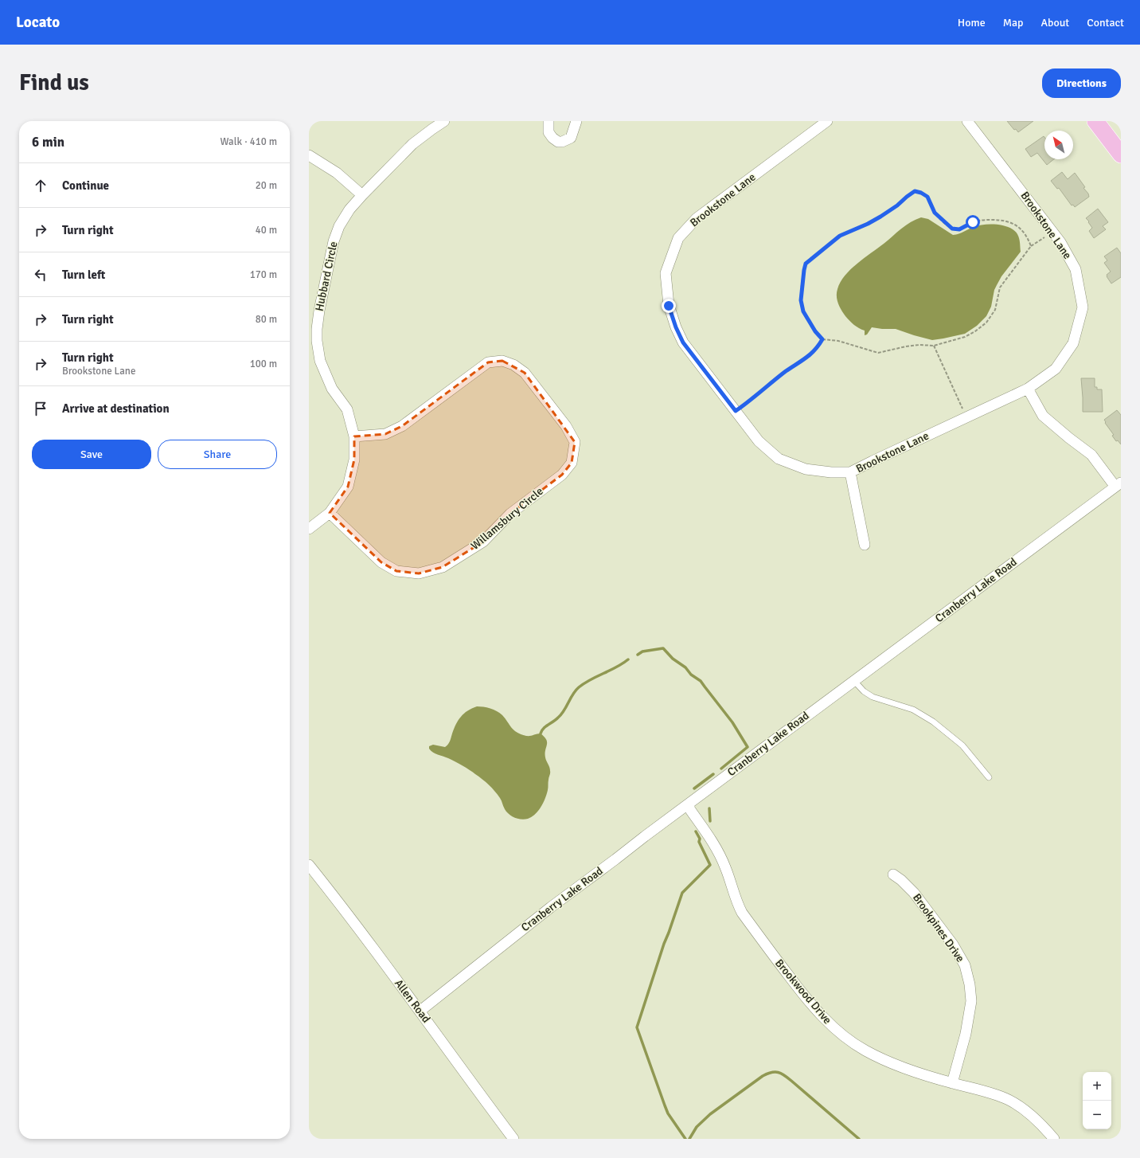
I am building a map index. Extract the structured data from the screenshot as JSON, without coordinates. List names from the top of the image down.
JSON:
{
  "streets": {
    "street": [
      "Brookstone Lane",
      "Hubbard Circle",
      "Willamsbury Circle",
      "Cranberry Lake Road",
      "Brookpines Drive",
      "Brookwood Drive",
      "Allen Road"
    ]
  },
  "crossings": [
    ["Hubbard Circle", "Willamsbury Circle"],
    ["Cranberry Lake Road", "Brookwood Drive"],
    ["Cranberry Lake Road", "Allen Road"],
    ["Brookpines Drive", "Brookwood Drive"]
  ],
  "north": "top left",
  "page": {
    "header": "Locato",
    "nav": [
      "Home",
      "Map",
      "About",
      "Contact"
    ],
    "buttons": [
      "Directions",
      ["Save", "Share"]
    ],
    "title": "Find us",
    "heading": ["6 min", "Walk · 410 m"],
    "list": [
      ["Continue", "20 m"],
      ["Turn right", "40 m"],
      ["Turn left", "170 m"],
      ["Turn right", "80 m"],
      ["Turn right", "Brookstone Lane", "100 m"],
      "Arrive at destination"
    ],
    "map_buttons": ["+", "−"]
  }
}
